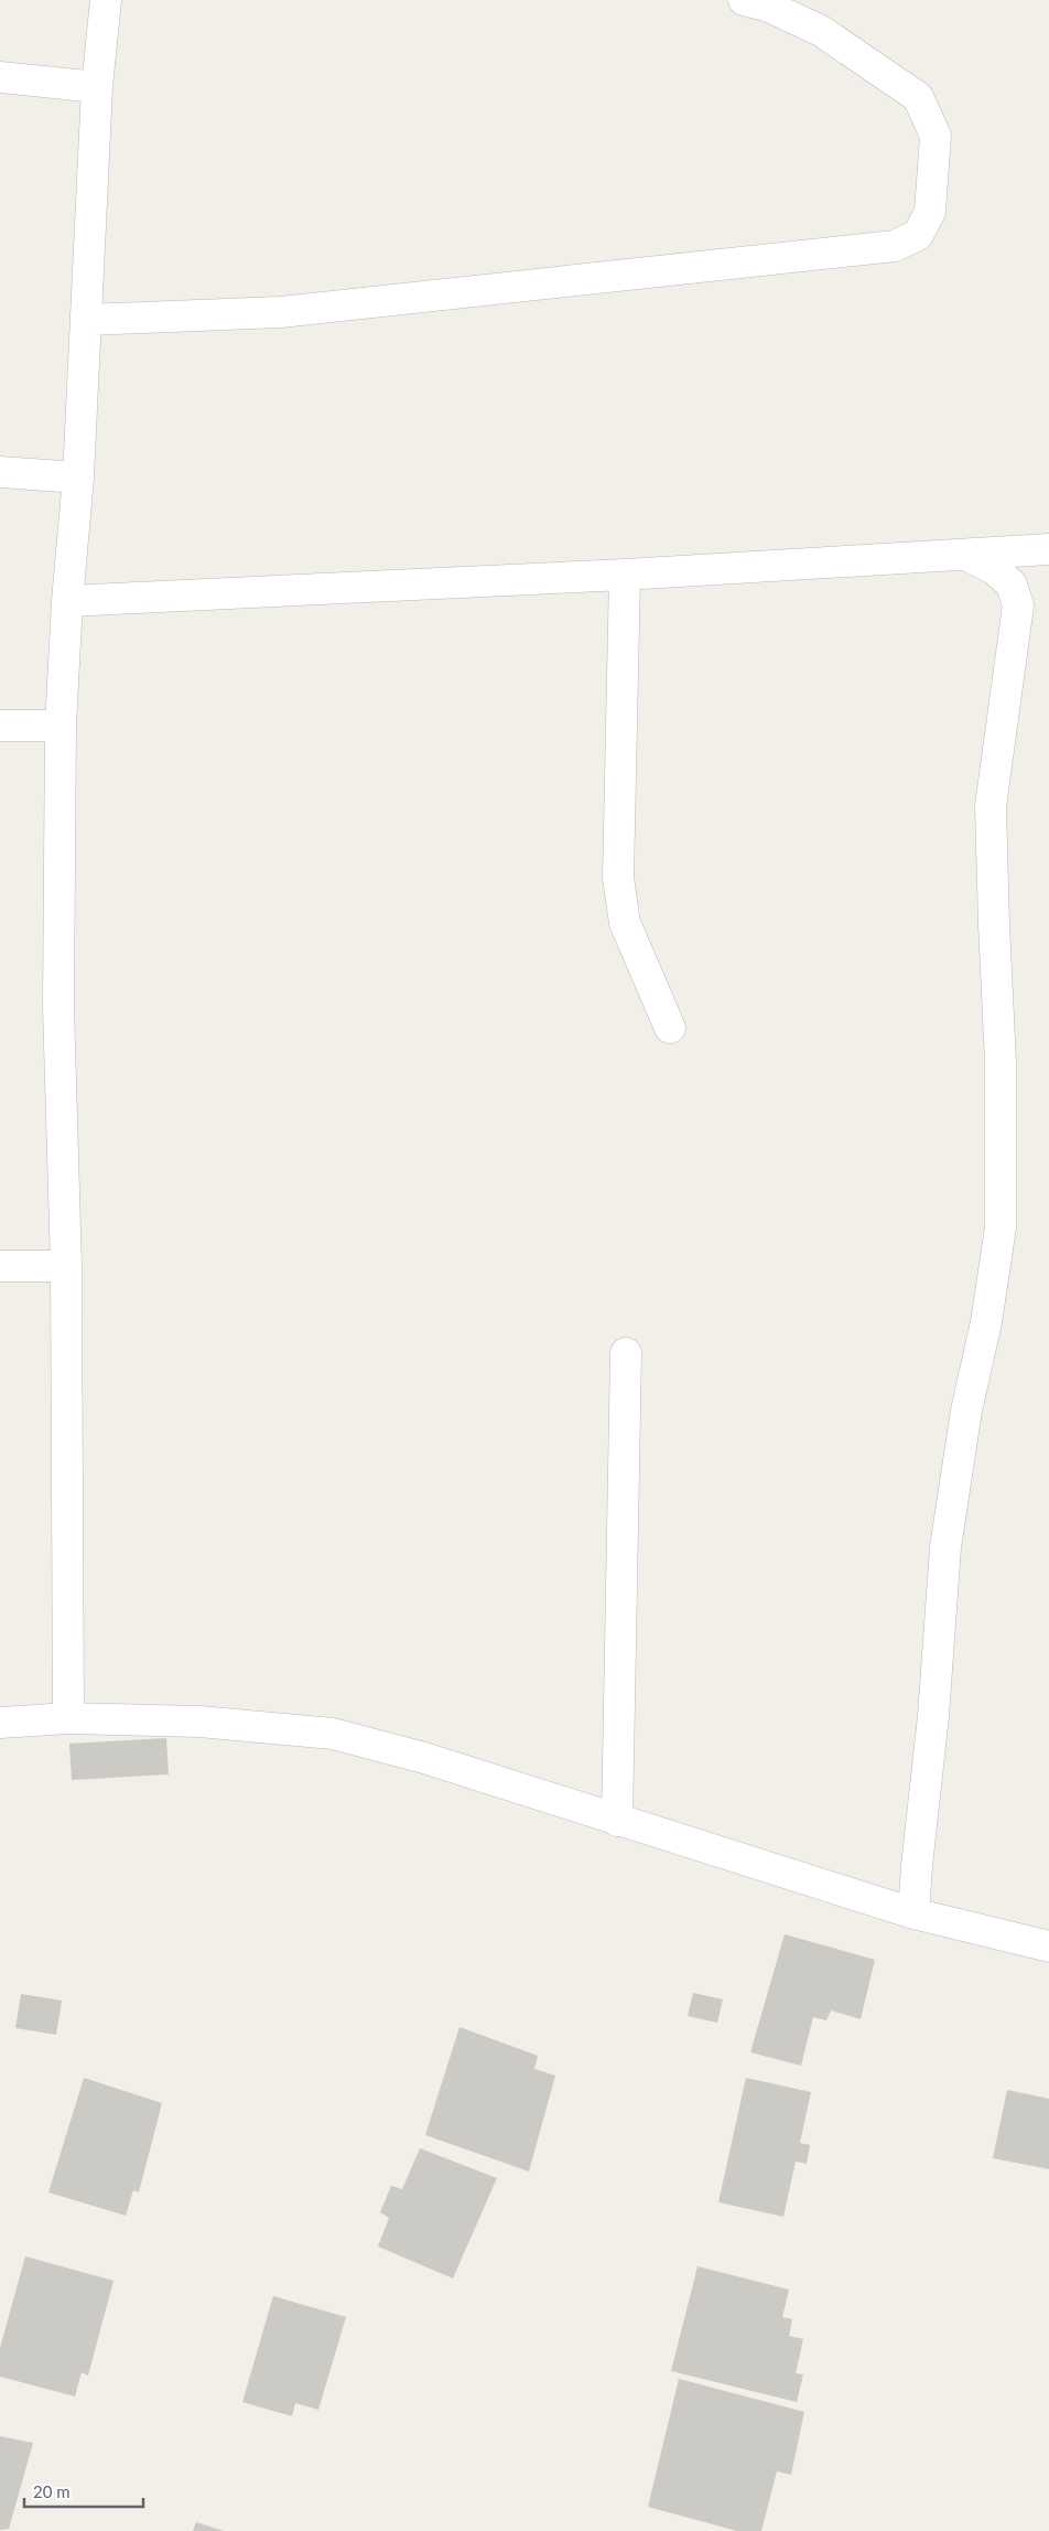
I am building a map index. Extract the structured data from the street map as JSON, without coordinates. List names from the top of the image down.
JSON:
{
  "scale_bar": "20 m"
}
